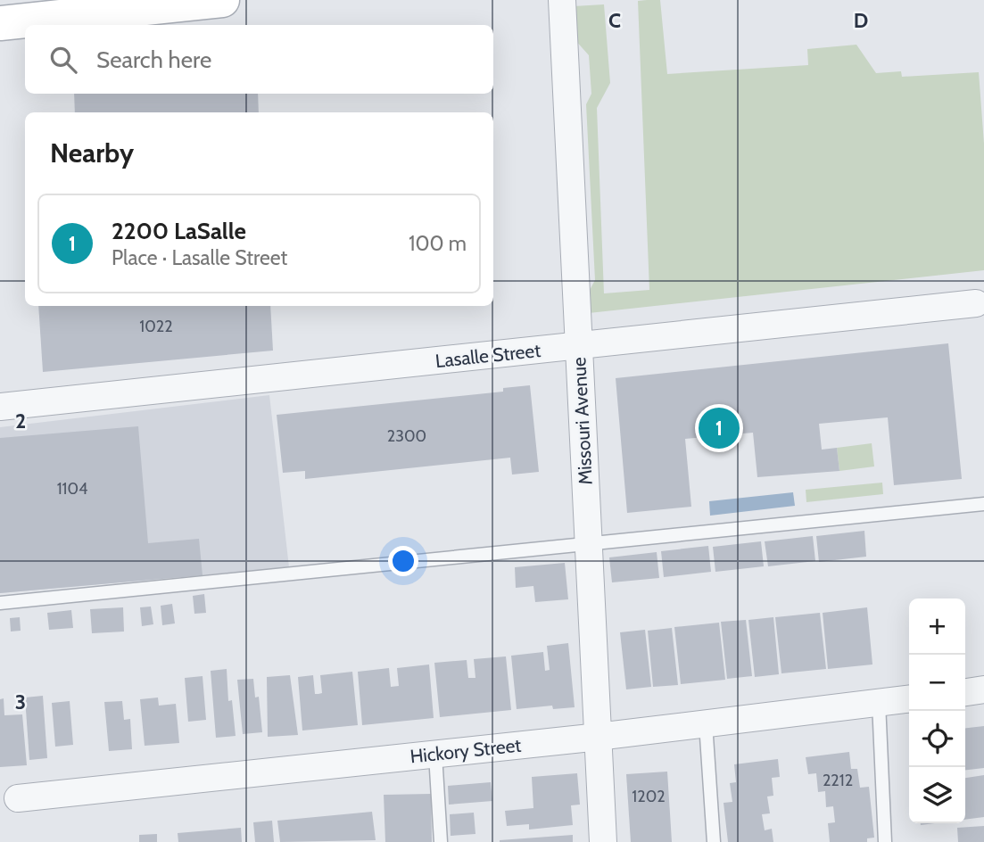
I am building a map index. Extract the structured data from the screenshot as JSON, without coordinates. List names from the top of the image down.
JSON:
{
  "streets": {
    "street": ["Lasalle Street", "Missouri Avenue", "Hickory Street"]
  },
  "crossings": [
    ["Lasalle Street", "Missouri Avenue"],
    ["Missouri Avenue", "Hickory Street"]
  ],
  "house_numbers": [
    "1022",
    "2300",
    "1104",
    "2212",
    "1202"
  ],
  "page": {
    "search": "Search here",
    "heading": "Nearby",
    "list": [
      {
        "mark": "1",
        "name": "2200 LaSalle",
        "note": "Place · Lasalle Street",
        "value": "100 m"
      }
    ],
    "pins": "1",
    "map_buttons": ["+", "−"]
  },
  "grid": {
    "columns": ["C", "D"],
    "rows": ["2", "3"]
  }
}
